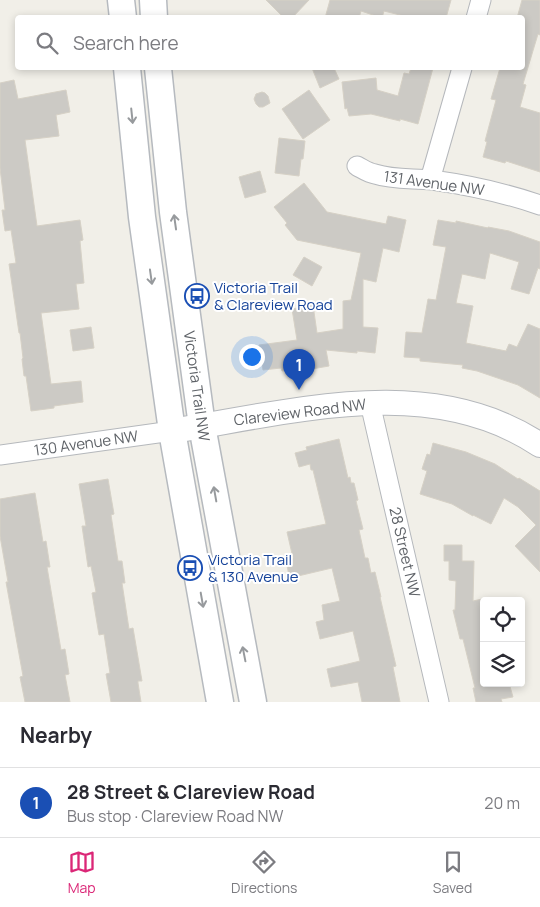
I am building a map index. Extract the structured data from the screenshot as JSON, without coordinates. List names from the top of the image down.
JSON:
{
  "streets": {
    "main road": ["Victoria Trail NW"],
    "street": [
      "131 Avenue NW",
      "Clareview Road NW",
      "130 Avenue NW",
      "28 Street NW"
    ]
  },
  "crossings": [
    ["Victoria Trail NW", "Clareview Road NW"],
    ["Victoria Trail NW", "130 Avenue NW"],
    ["Clareview Road NW", "130 Avenue NW"],
    ["Clareview Road NW", "28 Street NW"]
  ],
  "places": {
    "bus stop": ["Victoria Trail & Clareview Road", "Victoria Trail & 130 Avenue"]
  },
  "page": {
    "search": "Search here",
    "pins": "1",
    "heading": "Nearby",
    "list": [
      {
        "mark": "1",
        "name": "28 Street & Clareview Road",
        "note": "Bus stop · Clareview Road NW",
        "value": "20 m"
      }
    ],
    "nav": ["Map", "Directions", "Saved"]
  }
}
